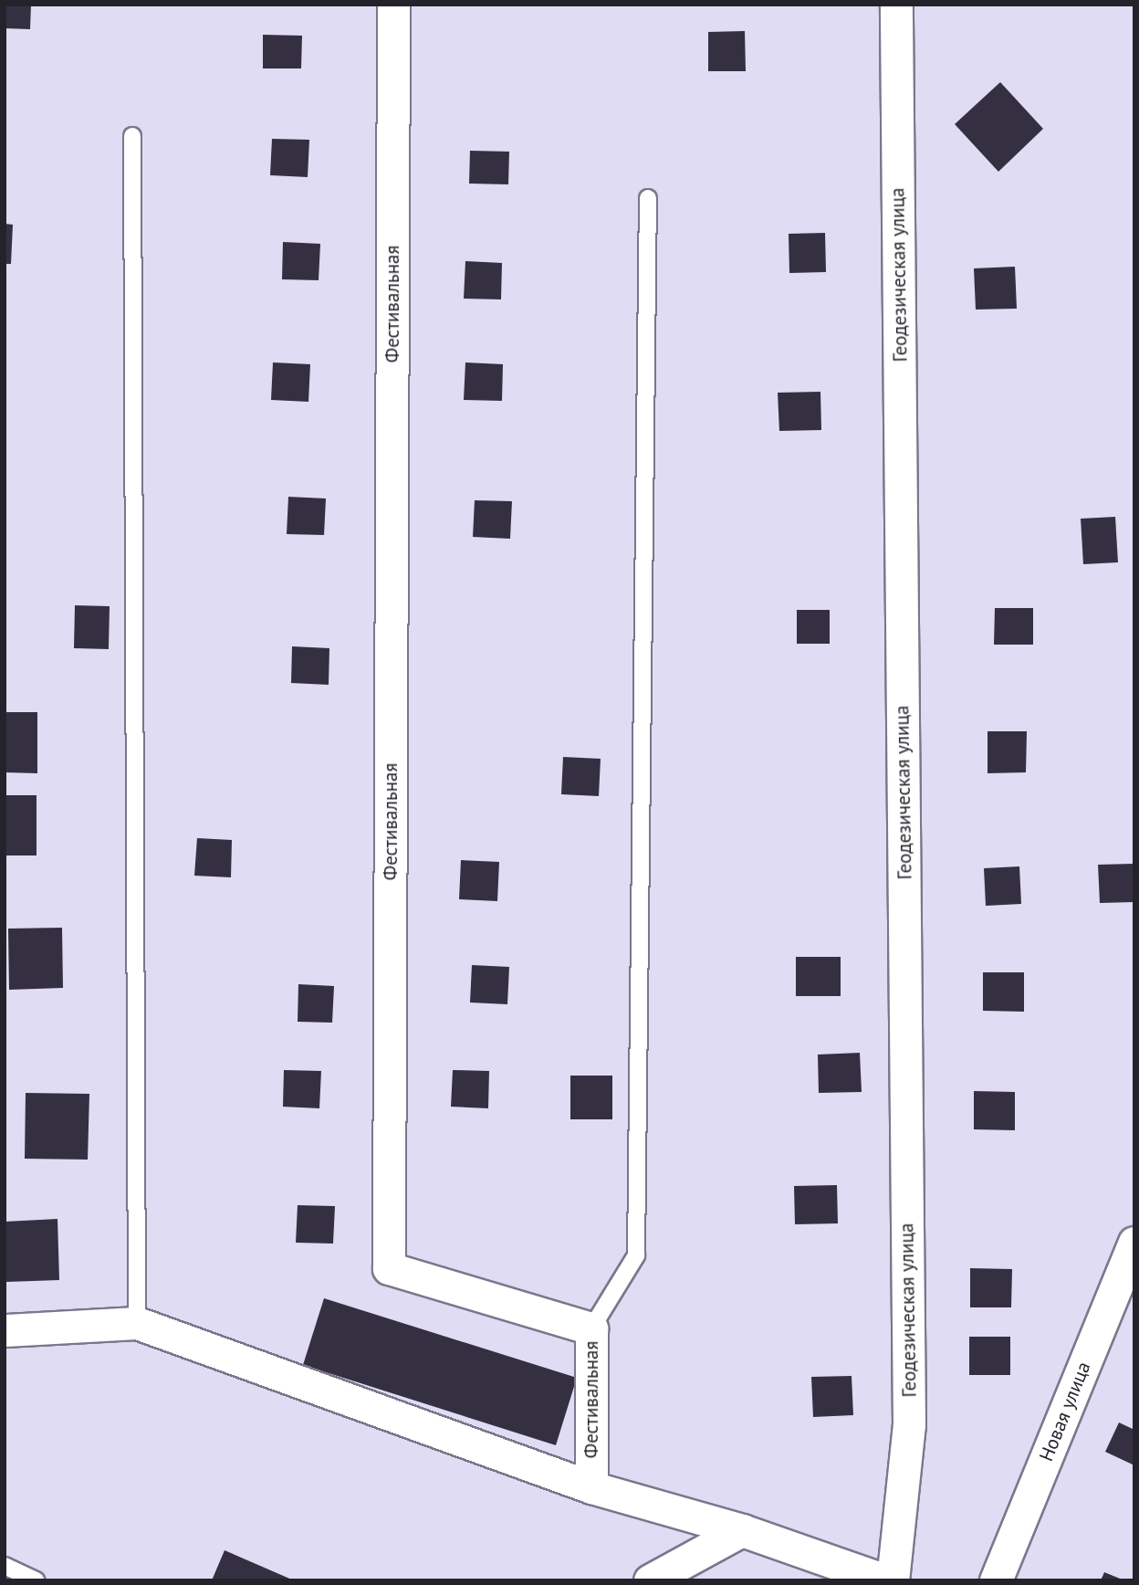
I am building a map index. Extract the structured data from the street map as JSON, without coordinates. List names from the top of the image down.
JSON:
{
  "streets": {
    "street": ["Геодезическая улица", "Фестивальная", "Новая улица"]
  }
}
